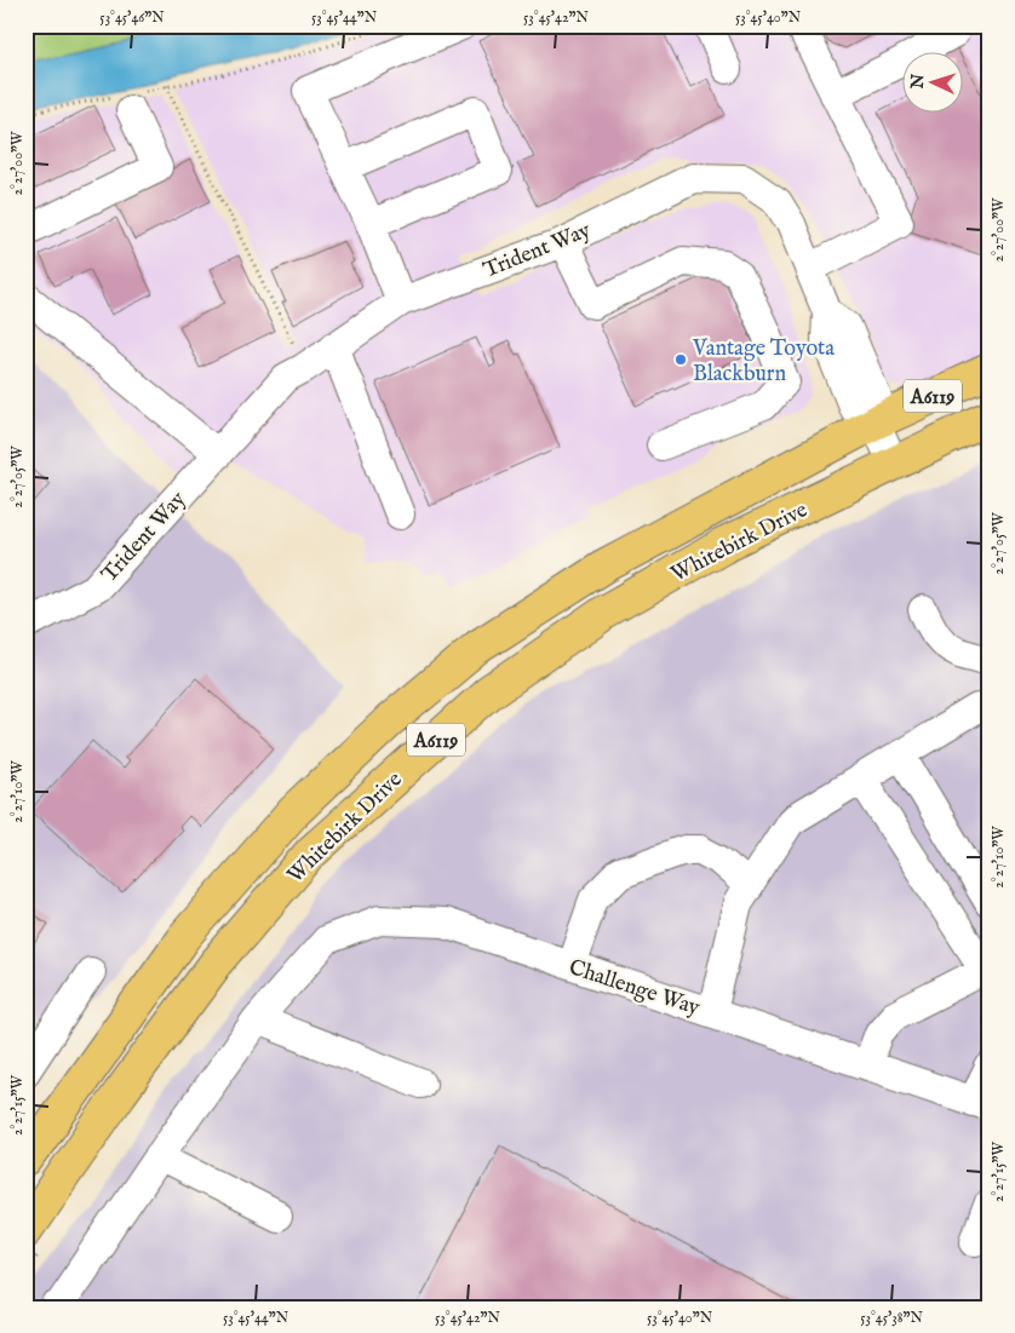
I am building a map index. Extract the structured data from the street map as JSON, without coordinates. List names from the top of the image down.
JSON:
{
  "streets": {
    "highway": ["A6119", "Whitebirk Drive"],
    "street": ["Trident Way", "Challenge Way"]
  },
  "crossings": [
    ["Trident Way", "Whitebirk Drive"]
  ],
  "places": ["Vantage Toyota Blackburn"],
  "north": "left",
  "coordinates": [
    "53°45'46\"N",
    "53°45'44\"N",
    "53°45'42\"N",
    "53°45'40\"N",
    "2°27'00\"W",
    "2°27'05\"W",
    "2°27'10\"W",
    "2°27'15\"W",
    "53°45'38\"N"
  ]
}
